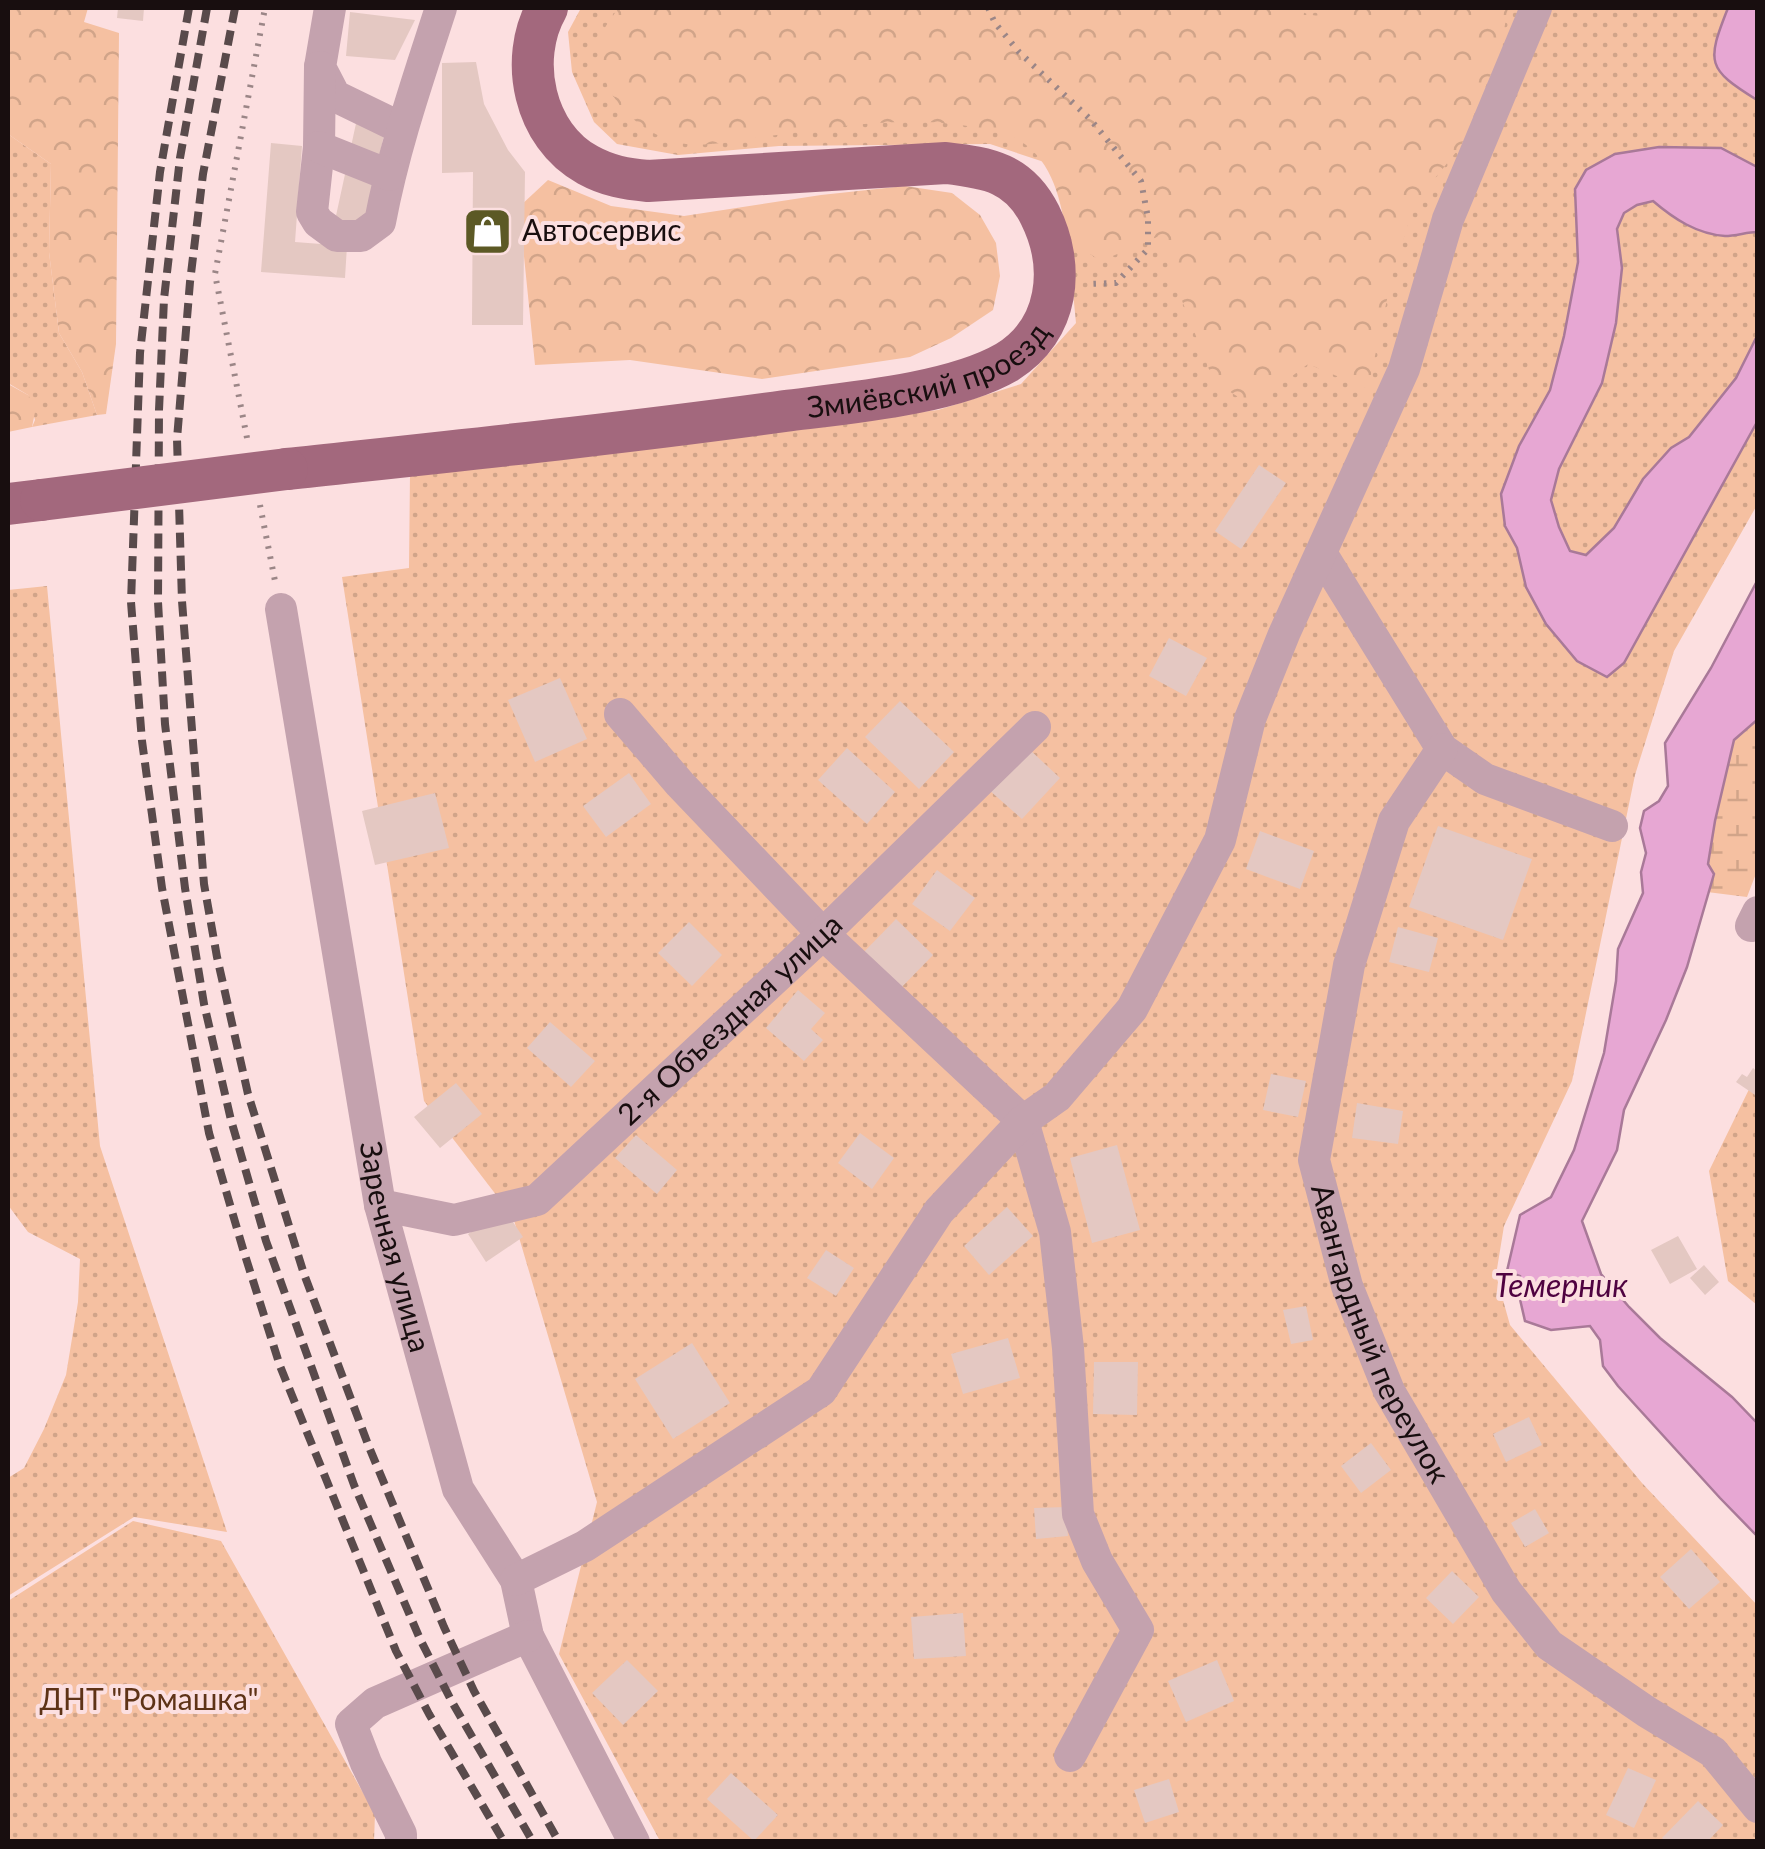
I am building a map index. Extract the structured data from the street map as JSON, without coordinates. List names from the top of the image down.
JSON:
{
  "streets": {
    "main road": ["Змиёвский проезд"],
    "street": ["2-я Объездная улица", "Заречная улица", "Авангардный переулок"]
  },
  "crossings": [
    ["2-я Объездная улица", "Заречная улица"]
  ],
  "water": ["Темерник"],
  "parks": ["ДНТ \"Ромашка\""],
  "places": {
    "shop": ["Автосервис"]
  }
}
